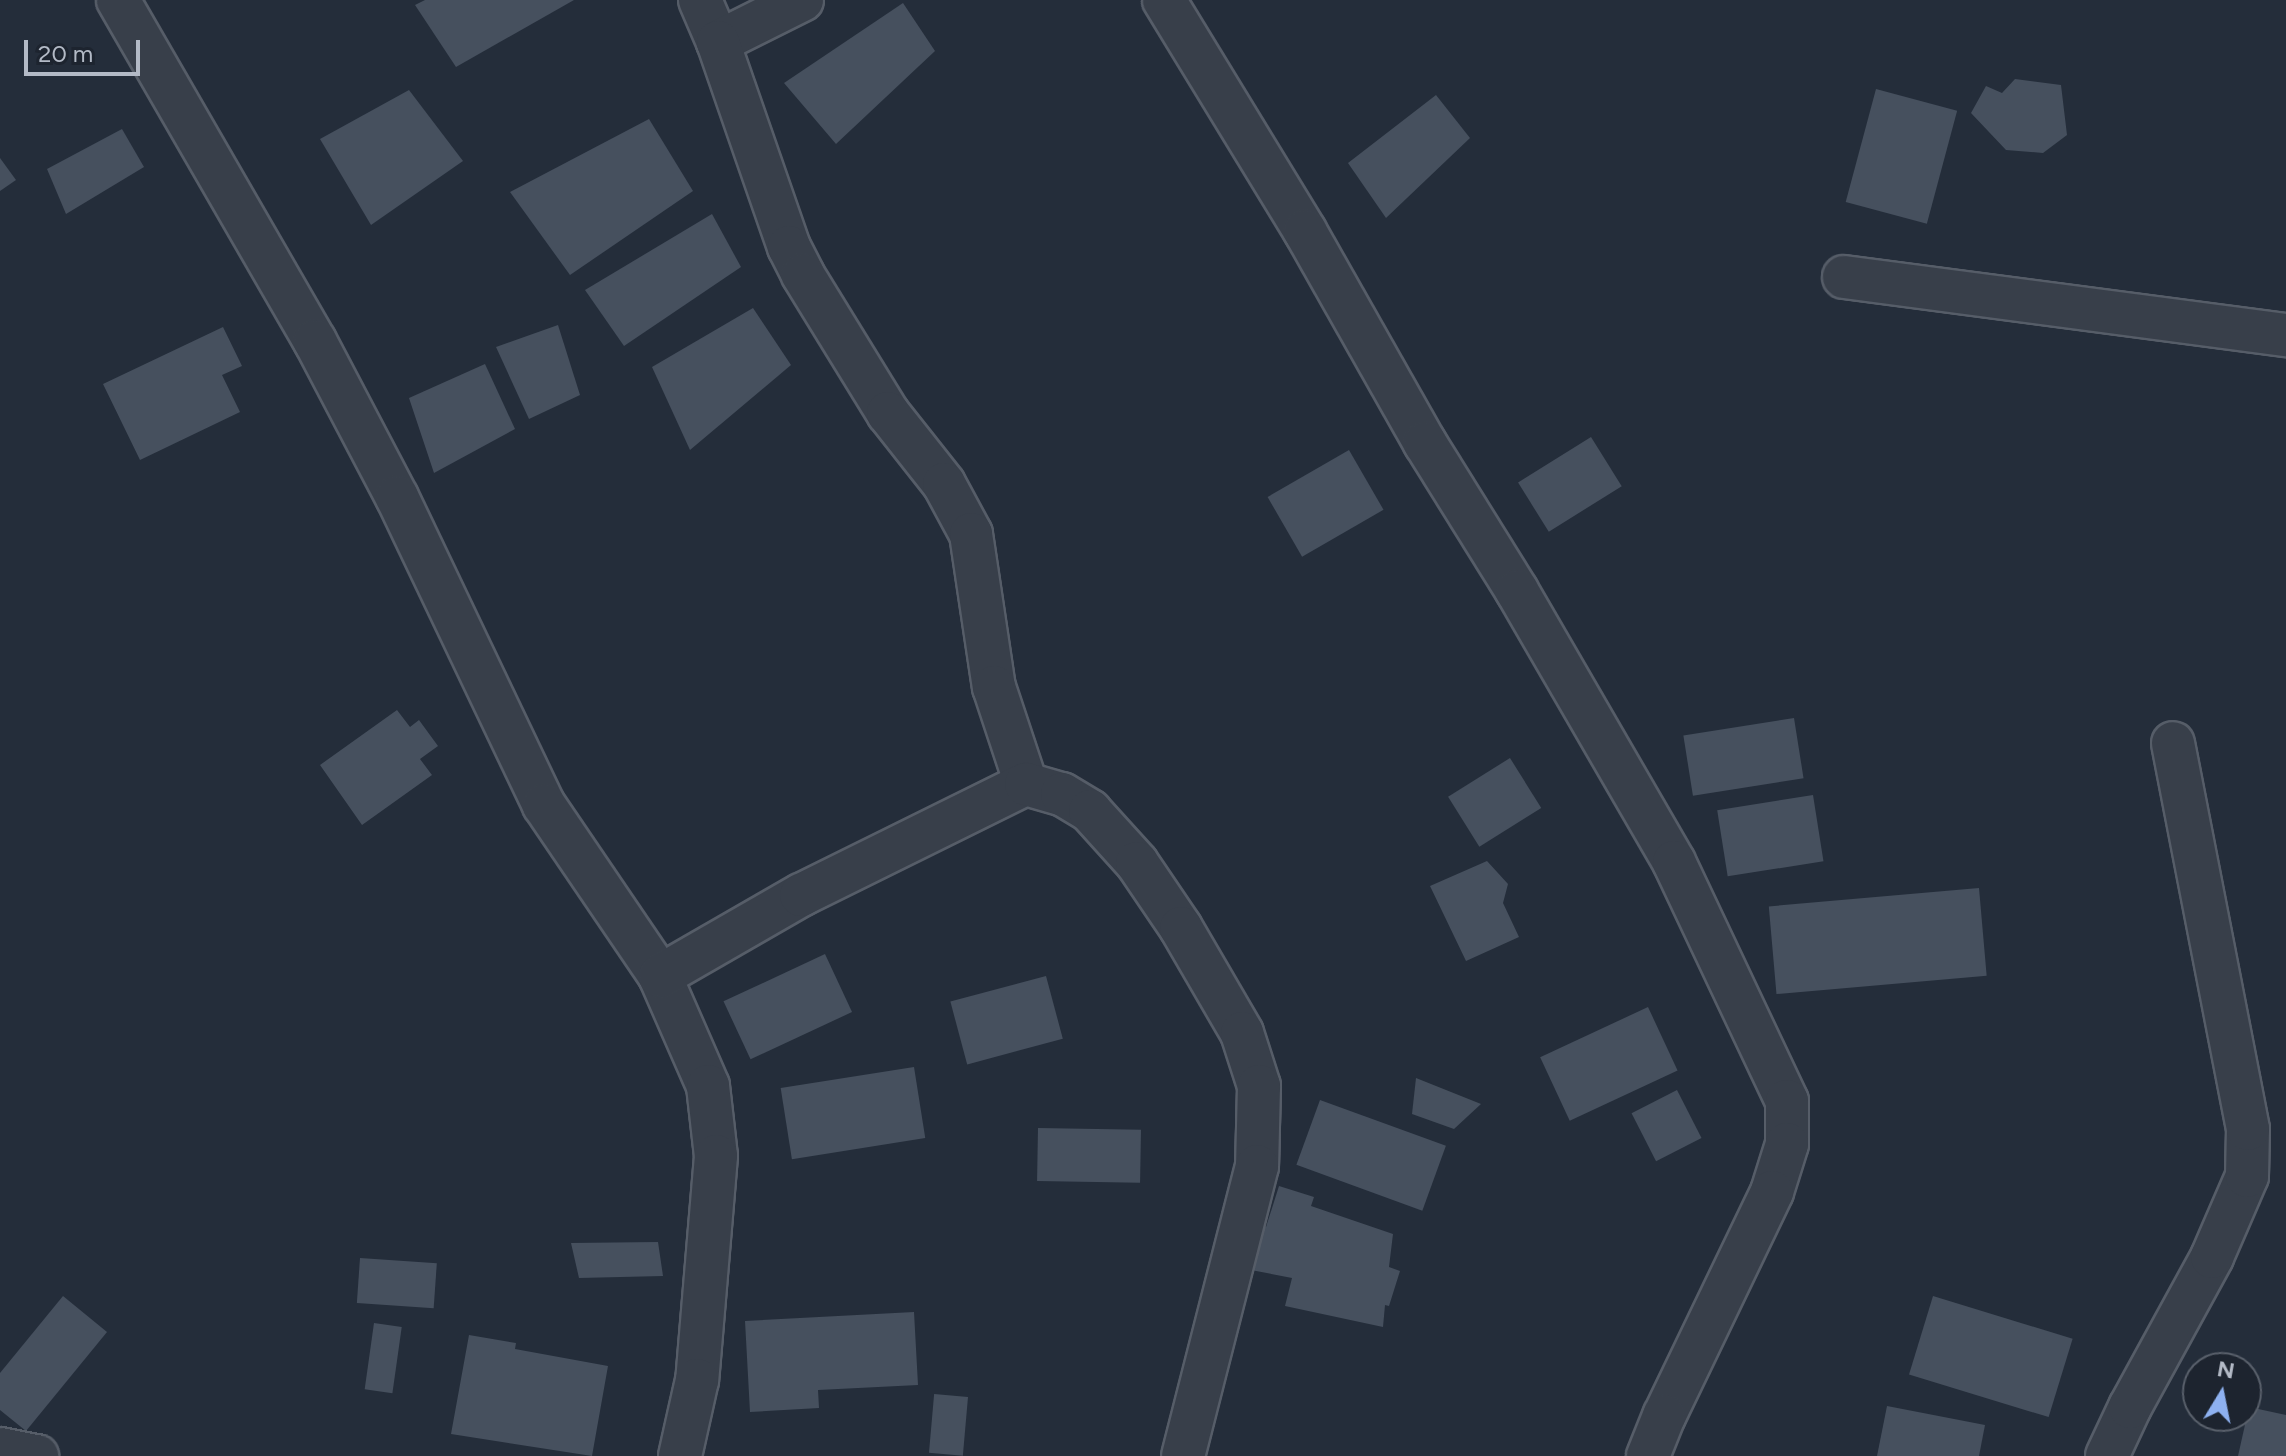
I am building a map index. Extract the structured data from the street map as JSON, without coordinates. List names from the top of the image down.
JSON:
{
  "scale_bar": "20 m",
  "north": "top"
}
